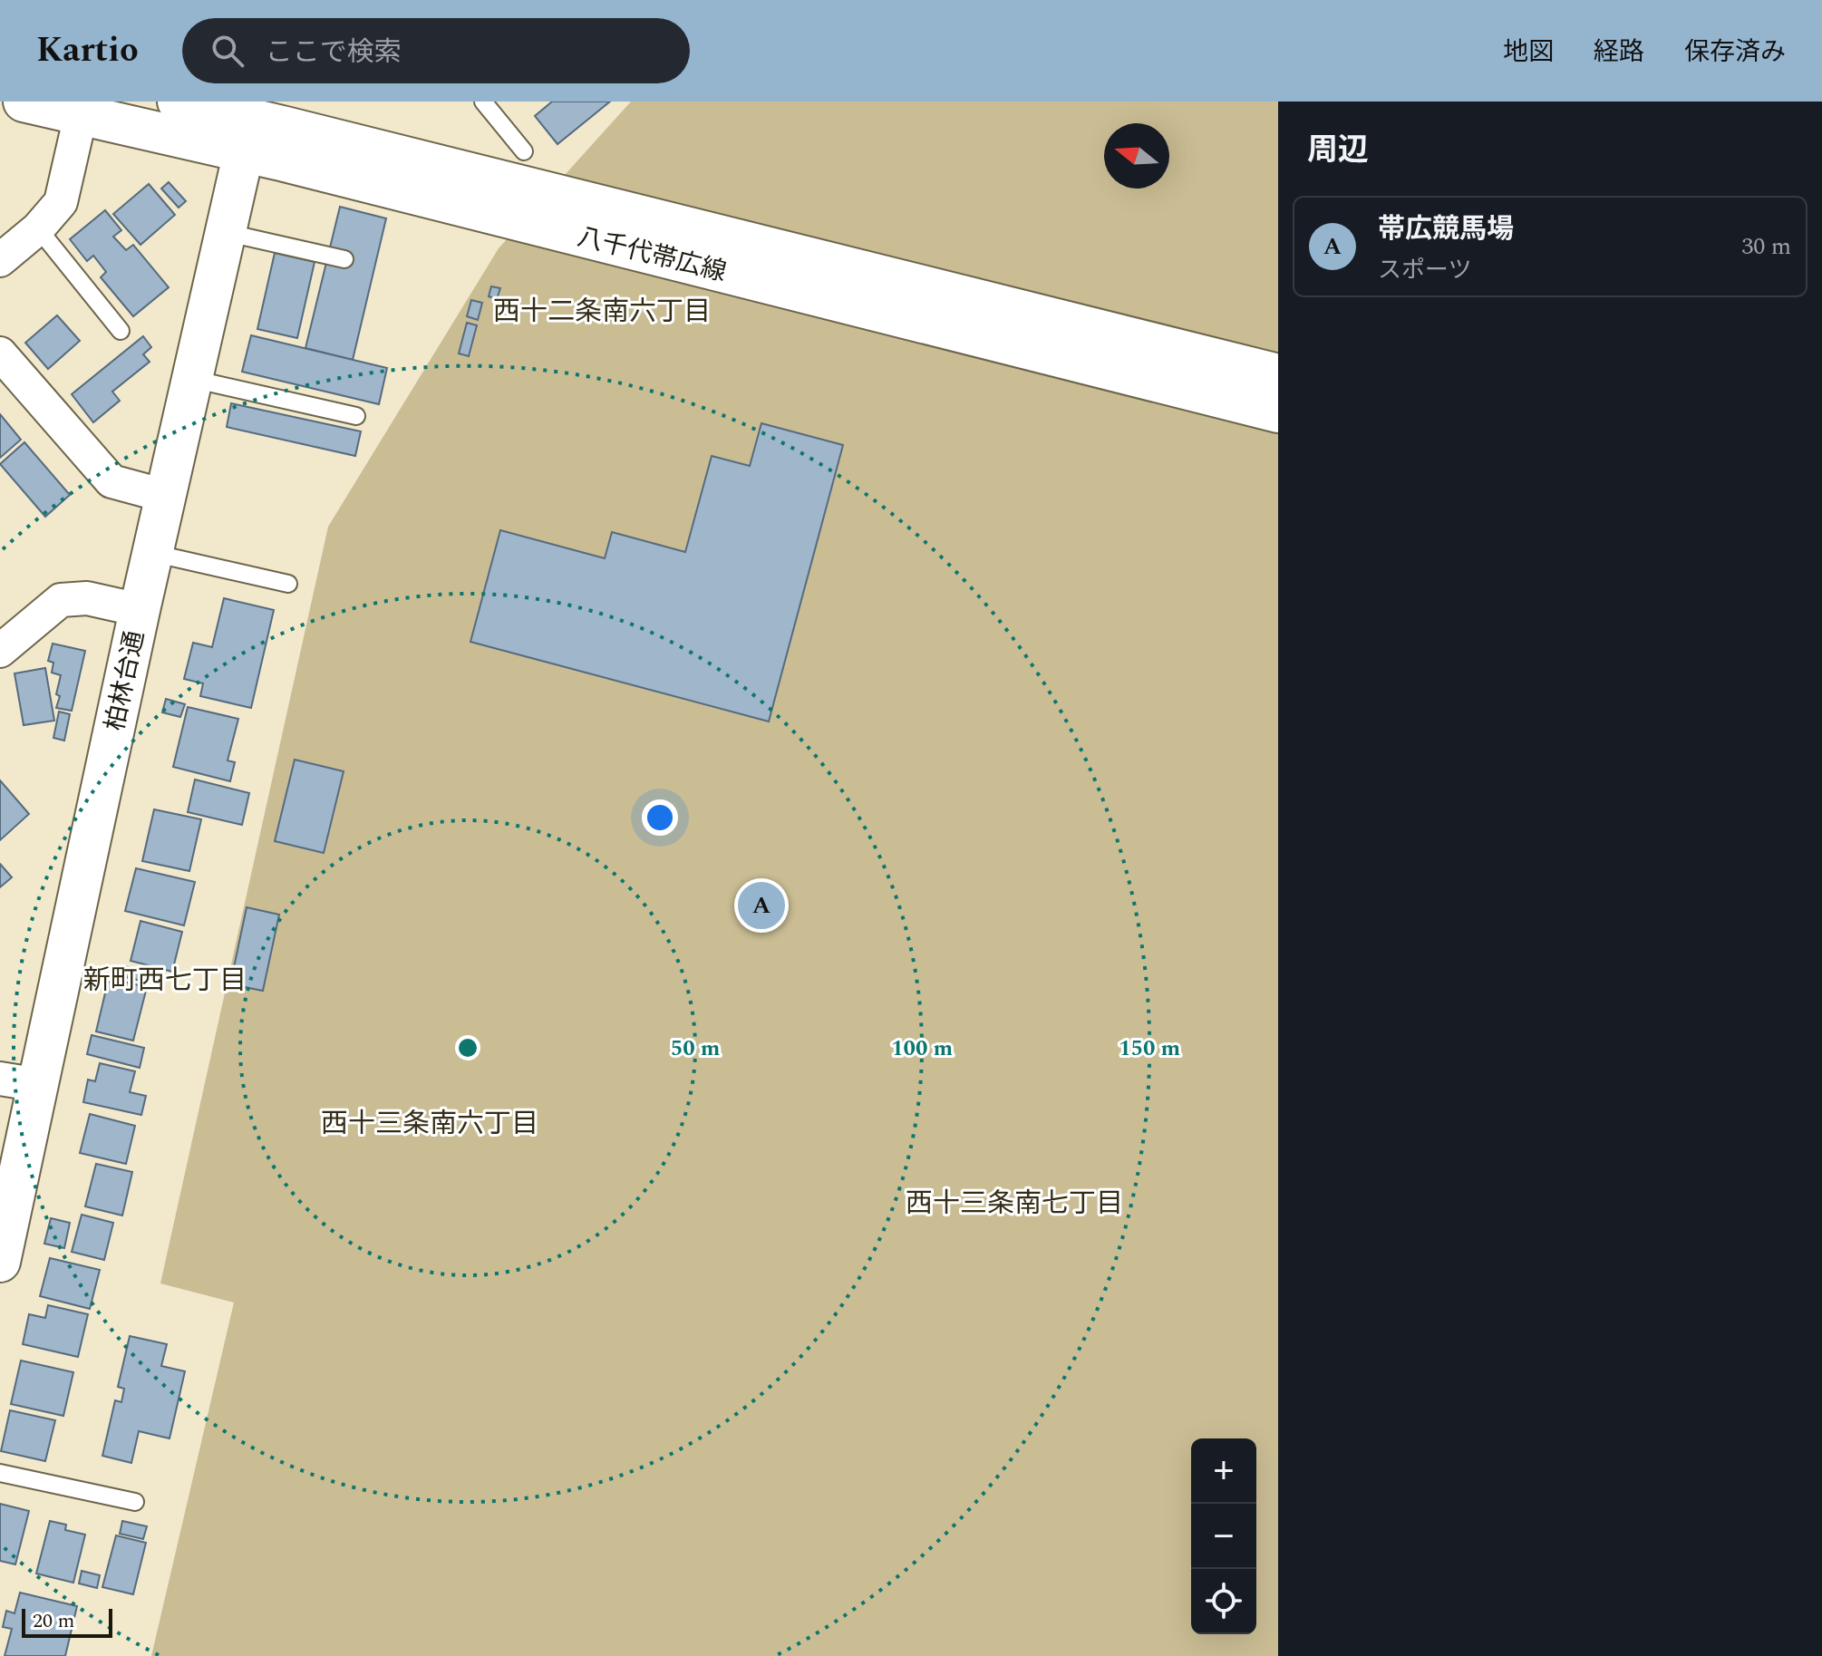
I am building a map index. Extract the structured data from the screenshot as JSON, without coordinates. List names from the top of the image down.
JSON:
{
  "streets": {
    "main road": ["八千代帯広線", "柏林台通"]
  },
  "crossings": [
    ["八千代帯広線", "柏林台通"]
  ],
  "districts": [
    "西十二条南六丁目",
    "新町西七丁目",
    "西十三条南六丁目",
    "西十三条南七丁目"
  ],
  "scale_bar": "20 m",
  "north": "left",
  "page": {
    "header": "Kartio",
    "search": "ここで検索",
    "nav": ["地図", "経路", "保存済み"],
    "heading": "周辺",
    "list": [
      {
        "mark": "A",
        "name": "帯広競馬場",
        "note": "スポーツ",
        "value": "30 m"
      }
    ],
    "pins": "A",
    "map_buttons": ["+", "−"],
    "scale": "20 m"
  },
  "rings": ["50 m", "100 m", "150 m"]
}
